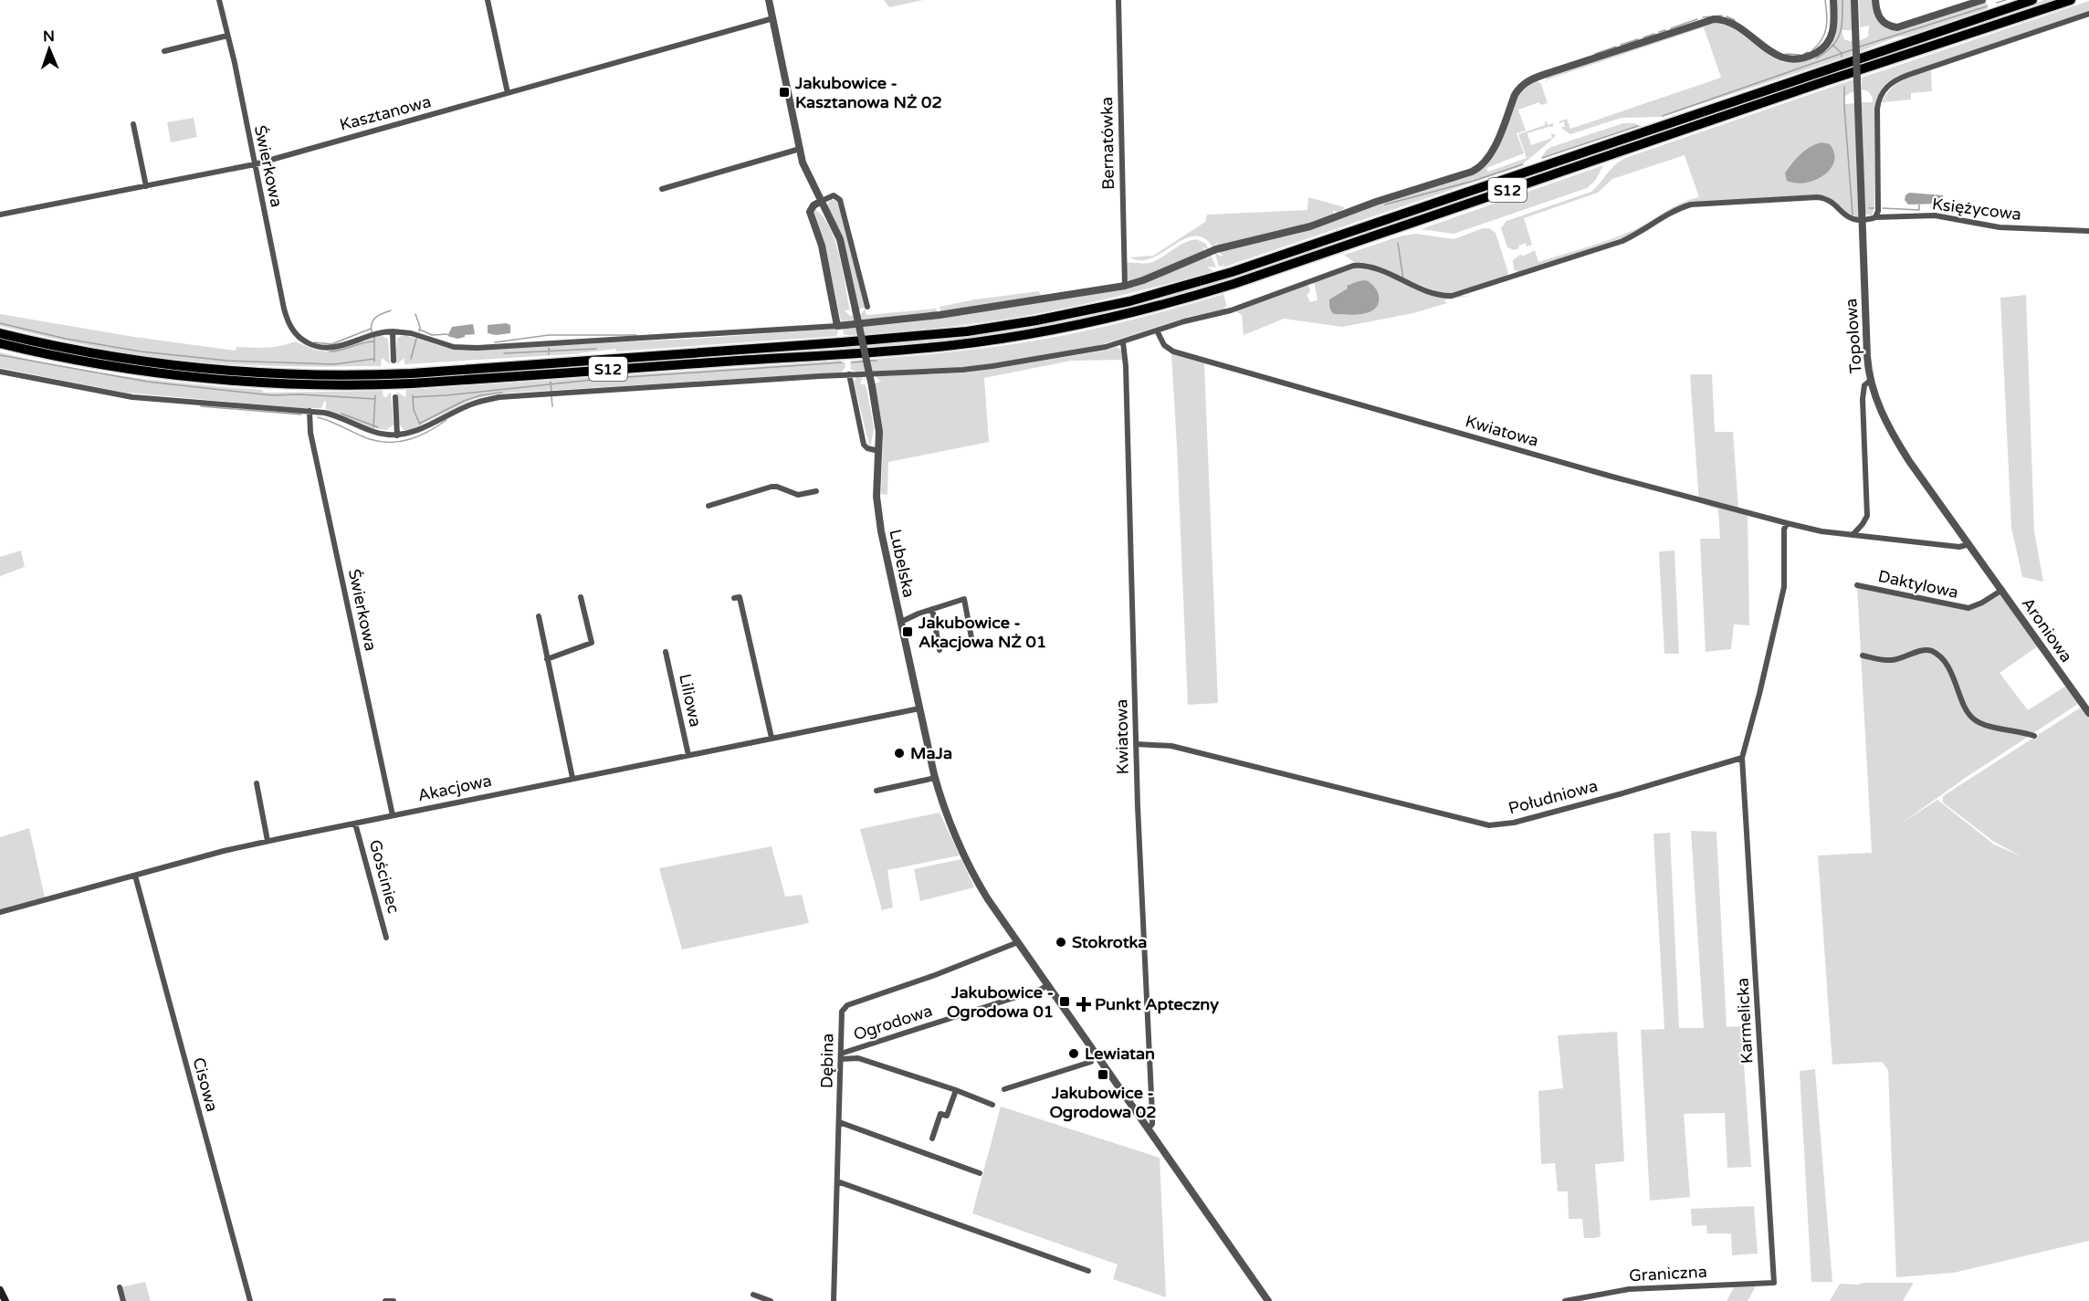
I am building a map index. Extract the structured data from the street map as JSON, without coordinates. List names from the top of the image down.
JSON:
{
  "streets": {
    "highway": ["S12"],
    "street": [
      "Kasztanowa",
      "Bernatówka",
      "Świerkowa",
      "Księżycowa",
      "Topolowa",
      "Kwiatowa",
      "Lubelska",
      "Daktylowa",
      "Aroniowa",
      "Liliowa",
      "Akacjowa",
      "Południowa",
      "Gościniec",
      "Karmelicka",
      "Ogrodowa",
      "Dębina",
      "Cisowa",
      "Graniczna"
    ]
  },
  "crossings": [
    ["Kasztanowa", "Świerkowa"],
    ["Kasztanowa", "Lubelska"],
    ["Świerkowa", "Akacjowa"],
    ["Księżycowa", "Topolowa"],
    ["Topolowa", "Kwiatowa"],
    ["Topolowa", "Daktylowa"],
    ["Topolowa", "Aroniowa"],
    ["Kwiatowa", "Lubelska"],
    ["Kwiatowa", "Południowa"],
    ["Lubelska", "Akacjowa"],
    ["Lubelska", "Ogrodowa"],
    ["Lubelska", "Dębina"],
    ["Daktylowa", "Aroniowa"],
    ["Liliowa", "Akacjowa"],
    ["Akacjowa", "Gościniec"],
    ["Akacjowa", "Cisowa"],
    ["Południowa", "Karmelicka"],
    ["Karmelicka", "Graniczna"],
    ["Ogrodowa", "Dębina"]
  ],
  "places": {
    "transit": [
      "Jakubowice - Kasztanowa NŻ 02",
      "Jakubowice - Akacjowa NŻ 01",
      "Jakubowice - Ogrodowa 01",
      "Jakubowice - Ogrodowa 02"
    ],
    "other": ["MaJa", "Stokrotka", "Lewiatan"],
    "health": ["Punkt Apteczny"]
  },
  "north": "top"
}
